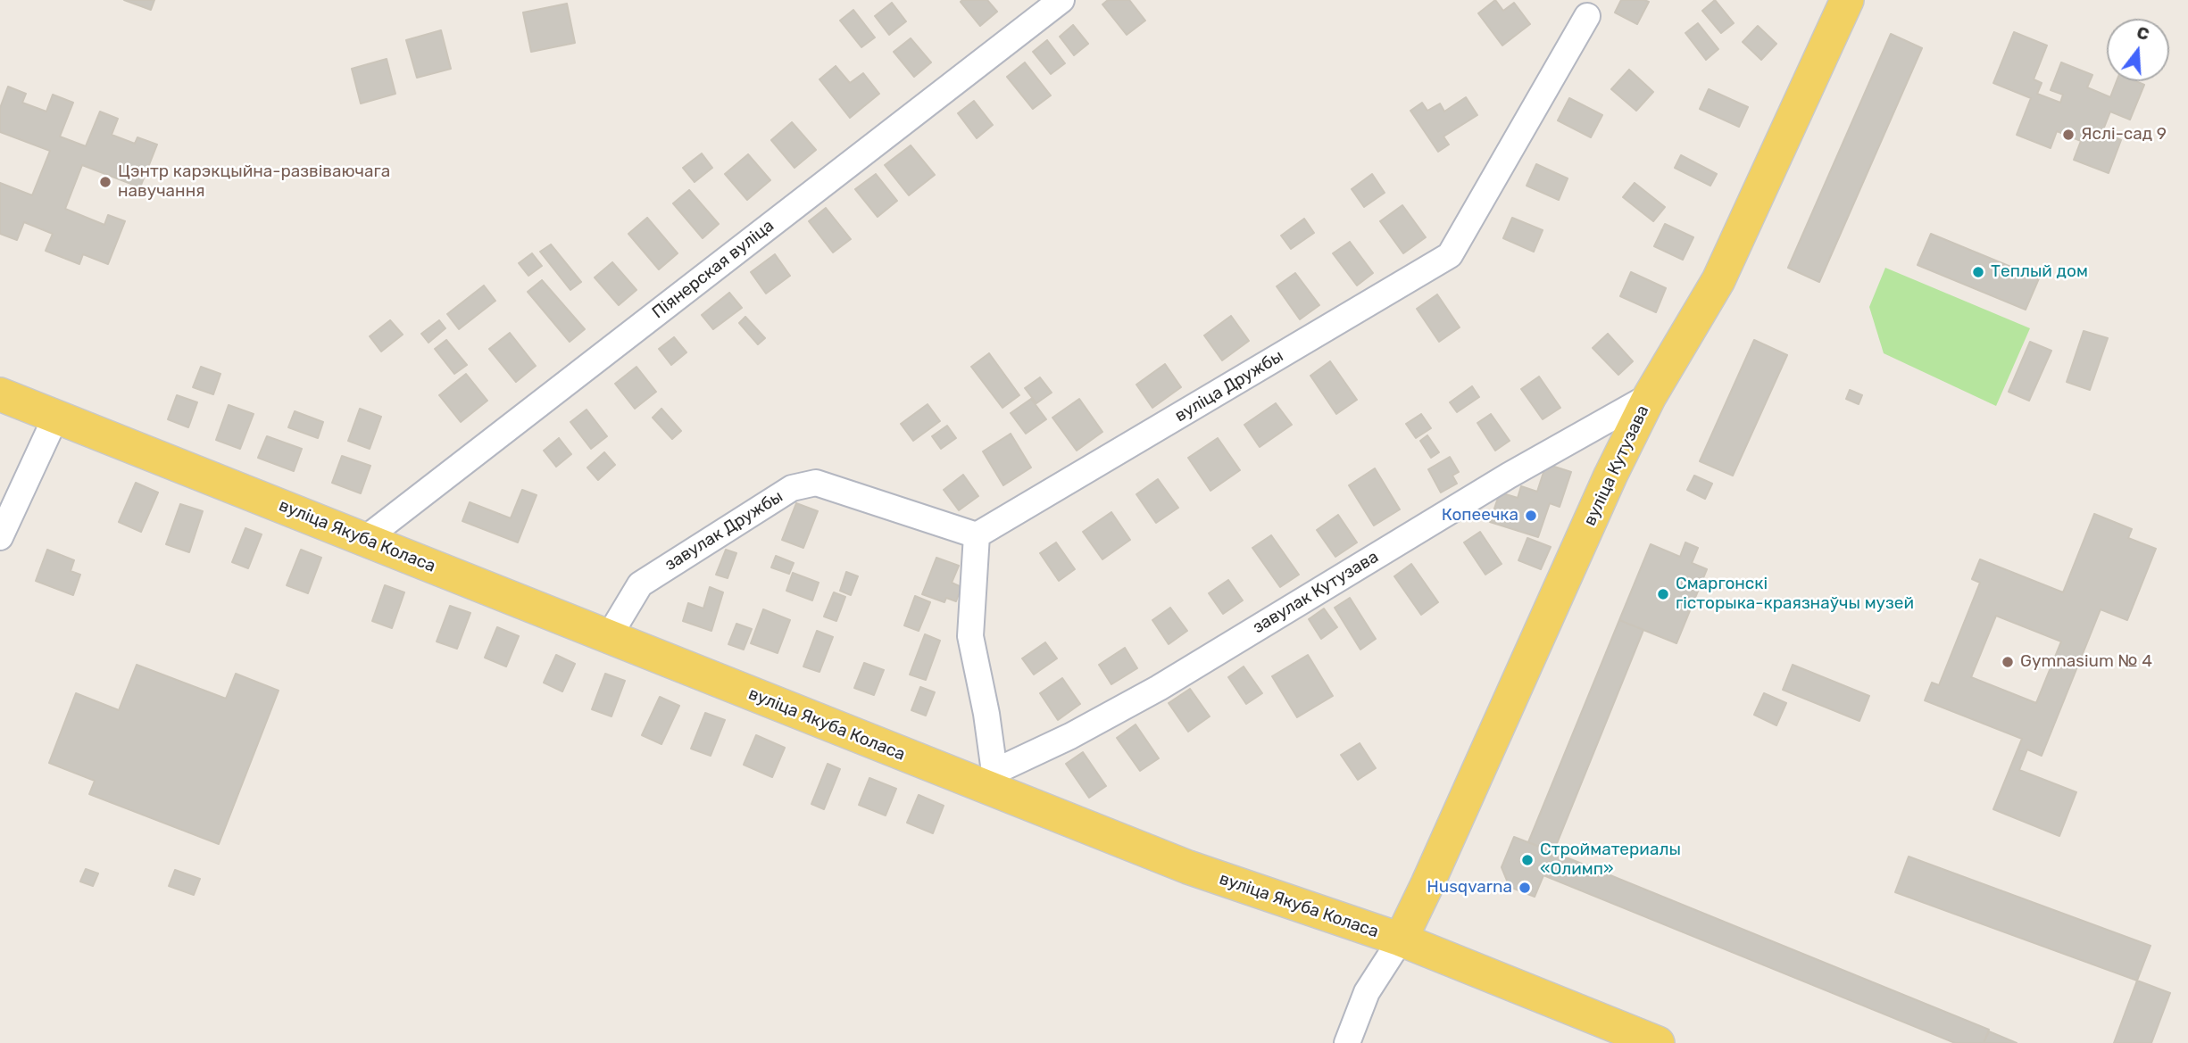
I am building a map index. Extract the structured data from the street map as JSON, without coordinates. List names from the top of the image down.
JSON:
{
  "streets": {
    "main road": ["вуліца Кутузава", "вуліца Якуба Коласа"],
    "street": [
      "Піянерская вуліца",
      "вуліца Дружбы",
      "завулак Дружбы",
      "завулак Кутузава"
    ]
  },
  "crossings": [
    ["Піянерская вуліца", "вуліца Якуба Коласа"],
    ["вуліца Дружбы", "завулак Дружбы"],
    ["вуліца Кутузава", "вуліца Якуба Коласа"],
    ["вуліца Кутузава", "завулак Кутузава"],
    ["завулак Дружбы", "вуліца Якуба Коласа"],
    ["вуліца Якуба Коласа", "завулак Кутузава"]
  ],
  "places": [
    "Яслі-сад 9",
    "Цэнтр карэкцыйна-развіваючага навучання",
    "Теплый дом",
    "Копеечка",
    "Смаргонскі гісторыка-краязнаўчы музей",
    "Gymnasium № 4",
    "Стройматериалы «Олимп»",
    "Husqvarna"
  ],
  "north": "top"
}
